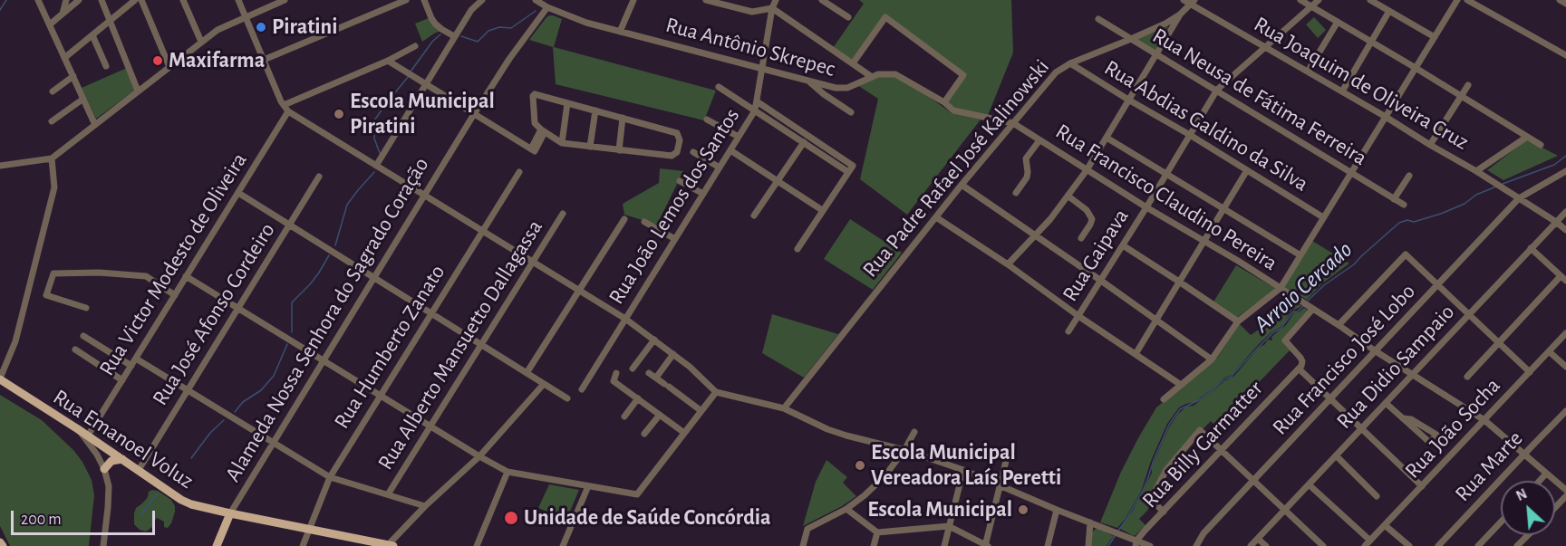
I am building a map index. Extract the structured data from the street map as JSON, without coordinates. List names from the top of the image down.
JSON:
{
  "streets": {
    "main road": ["Alameda Nossa Senhora do Sagrado Coração", "Rua Emanoel Voluz"],
    "street": [
      "Rua Antônio Skrepec",
      "Rua Joaquim de Oliveira Cruz",
      "Rua Neusa de Fátima Ferreira",
      "Rua Abdias Galdino da Silva",
      "Rua Padre Rafael José Kalinowski",
      "Rua Francisco Claudino Pereira",
      "Rua João Lemos dos Santos",
      "Rua Gaipava",
      "Rua Victor Modesto de Oliveira",
      "Rua José Afonso Cordeiro",
      "Rua Alberto Mansuetto Dallagassa",
      "Rua Humberto Zanato",
      "Rua Francisco José Lobo",
      "Rua Didio Sampaio",
      "Rua João Socha",
      "Rua Billy Garmatter",
      "Rua Marte"
    ]
  },
  "crossings": [
    ["Rua Antônio Skrepec", "Rua Padre Rafael José Kalinowski"],
    ["Rua Antônio Skrepec", "Rua Francisco Claudino Pereira"],
    ["Rua Antônio Skrepec", "Rua João Lemos dos Santos"],
    ["Rua Antônio Skrepec", "Alameda Nossa Senhora do Sagrado Coração"],
    ["Rua Joaquim de Oliveira Cruz", "Rua Padre Rafael José Kalinowski"],
    ["Rua Joaquim de Oliveira Cruz", "Rua Gaipava"],
    ["Rua Joaquim de Oliveira Cruz", "Rua Francisco José Lobo"],
    ["Rua Joaquim de Oliveira Cruz", "Rua Didio Sampaio"],
    ["Rua Neusa de Fátima Ferreira", "Rua Padre Rafael José Kalinowski"],
    ["Rua Neusa de Fátima Ferreira", "Rua Gaipava"],
    ["Rua Abdias Galdino da Silva", "Rua Padre Rafael José Kalinowski"],
    ["Rua Abdias Galdino da Silva", "Rua Gaipava"],
    ["Rua Padre Rafael José Kalinowski", "Rua Francisco Claudino Pereira"],
    ["Rua Francisco Claudino Pereira", "Rua Gaipava"],
    ["Rua Francisco Claudino Pereira", "Rua Francisco José Lobo"],
    ["Rua Francisco Claudino Pereira", "Rua Didio Sampaio"],
    ["Rua Francisco Claudino Pereira", "Rua João Socha"],
    ["Rua Francisco Claudino Pereira", "Rua Marte"],
    ["Rua Victor Modesto de Oliveira", "Rua Emanoel Voluz"],
    ["Rua José Afonso Cordeiro", "Rua Emanoel Voluz"],
    ["Alameda Nossa Senhora do Sagrado Coração", "Rua Emanoel Voluz"],
    ["Rua Humberto Zanato", "Rua Emanoel Voluz"]
  ],
  "water": ["Arroio Cercado"],
  "places": [
    "Piratini",
    "Maxifarma",
    "Escola Municipal Piratini",
    "Escola Municipal Vereadora Laís Peretti",
    "Escola Municipal",
    "Unidade de Saúde Concórdia"
  ],
  "scale_bar": "200 m",
  "north": "top left"
}
